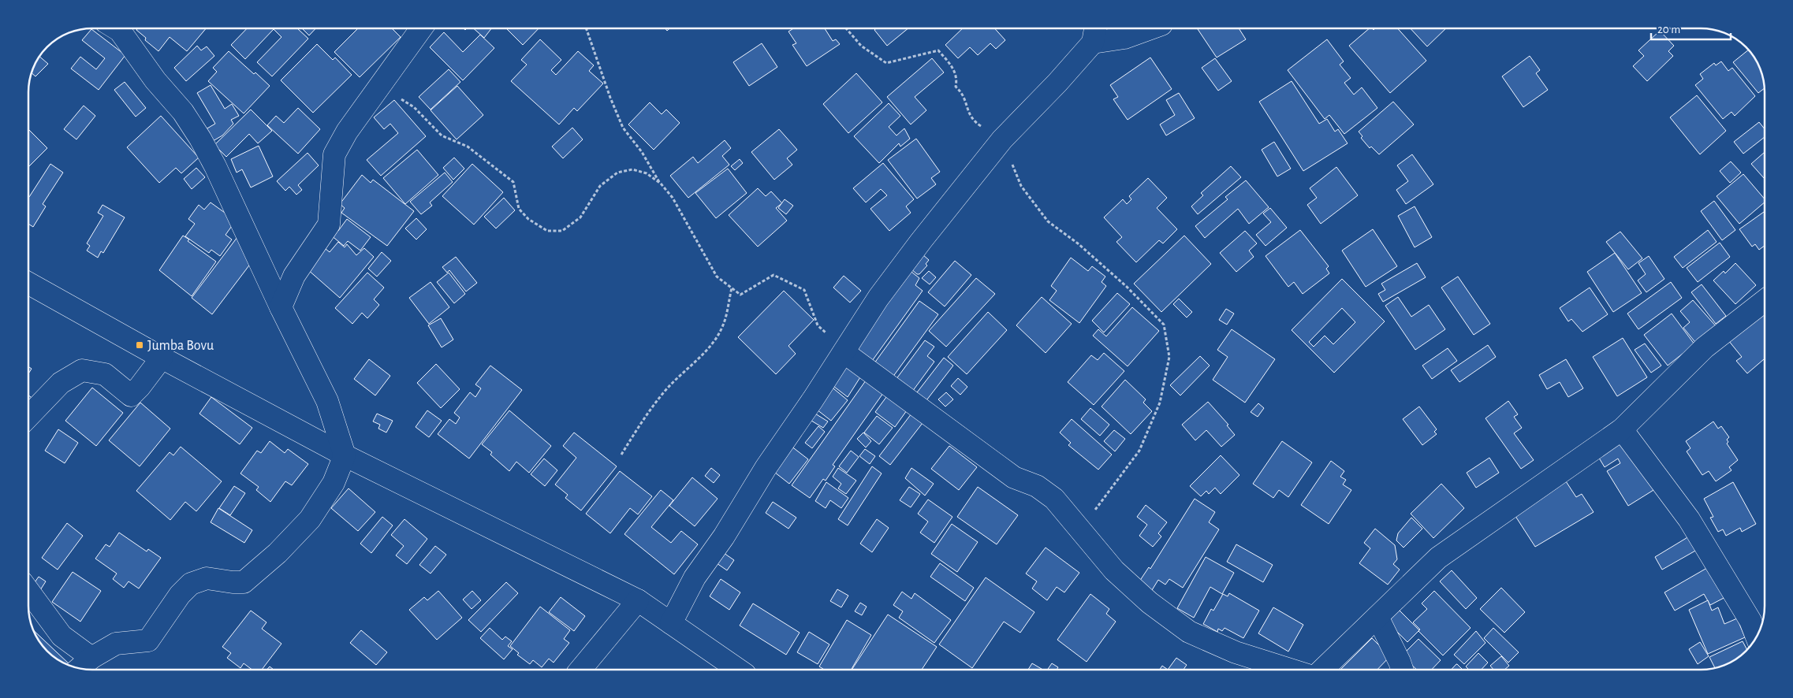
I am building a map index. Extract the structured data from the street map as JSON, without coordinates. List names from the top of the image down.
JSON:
{
  "places": {
    "transit": ["Jumba Bovu"]
  },
  "scale_bar": "20 m"
}
